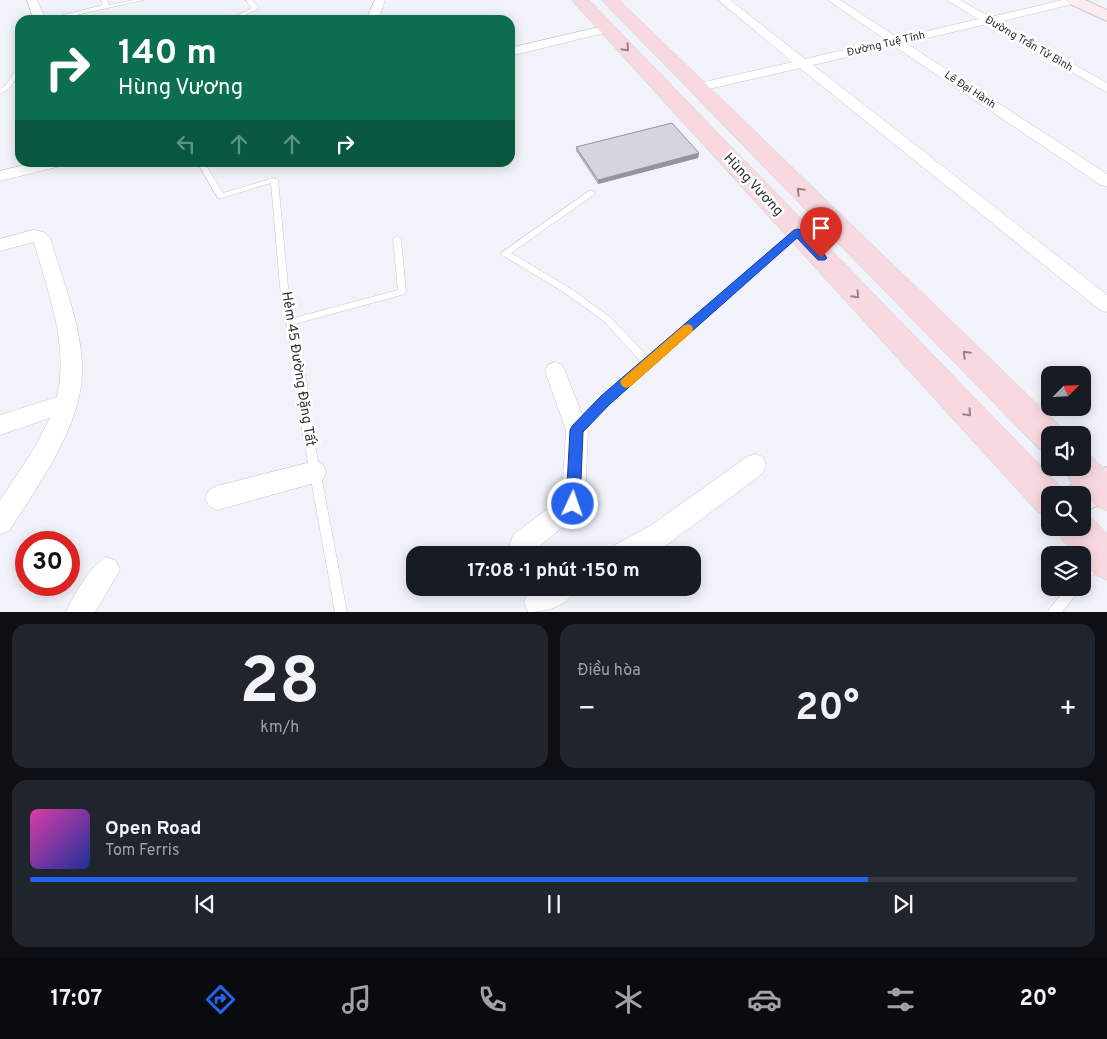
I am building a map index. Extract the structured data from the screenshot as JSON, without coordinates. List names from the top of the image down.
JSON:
{
  "streets": {
    "main road": ["Hùng Vương"],
    "street": ["Đường Tuệ Tĩnh", "Đường Trần Tử Bình", "Lê Đại Hành"],
    "lane": ["Hẻm 45 Đường Đặng Tất"]
  },
  "crossings": [
    ["Đường Tuệ Tĩnh", "Đường Trần Tử Bình"],
    ["Đường Tuệ Tĩnh", "Lê Đại Hành"],
    ["Đường Tuệ Tĩnh", "Hùng Vương"]
  ],
  "north": "top right",
  "page": {
    "turn": ["140 m", "Hùng Vương"],
    "limit": "30",
    "trip": "17:08 · 1 phút · 150 m",
    "tile": [
      ["28", "km/h"],
      "Điều hòa"
    ],
    "heat": ["−", "20°", "+"],
    "song": ["Open Road", "Tom Ferris"],
    "tabs": ["17:07", "20°"]
  }
}
